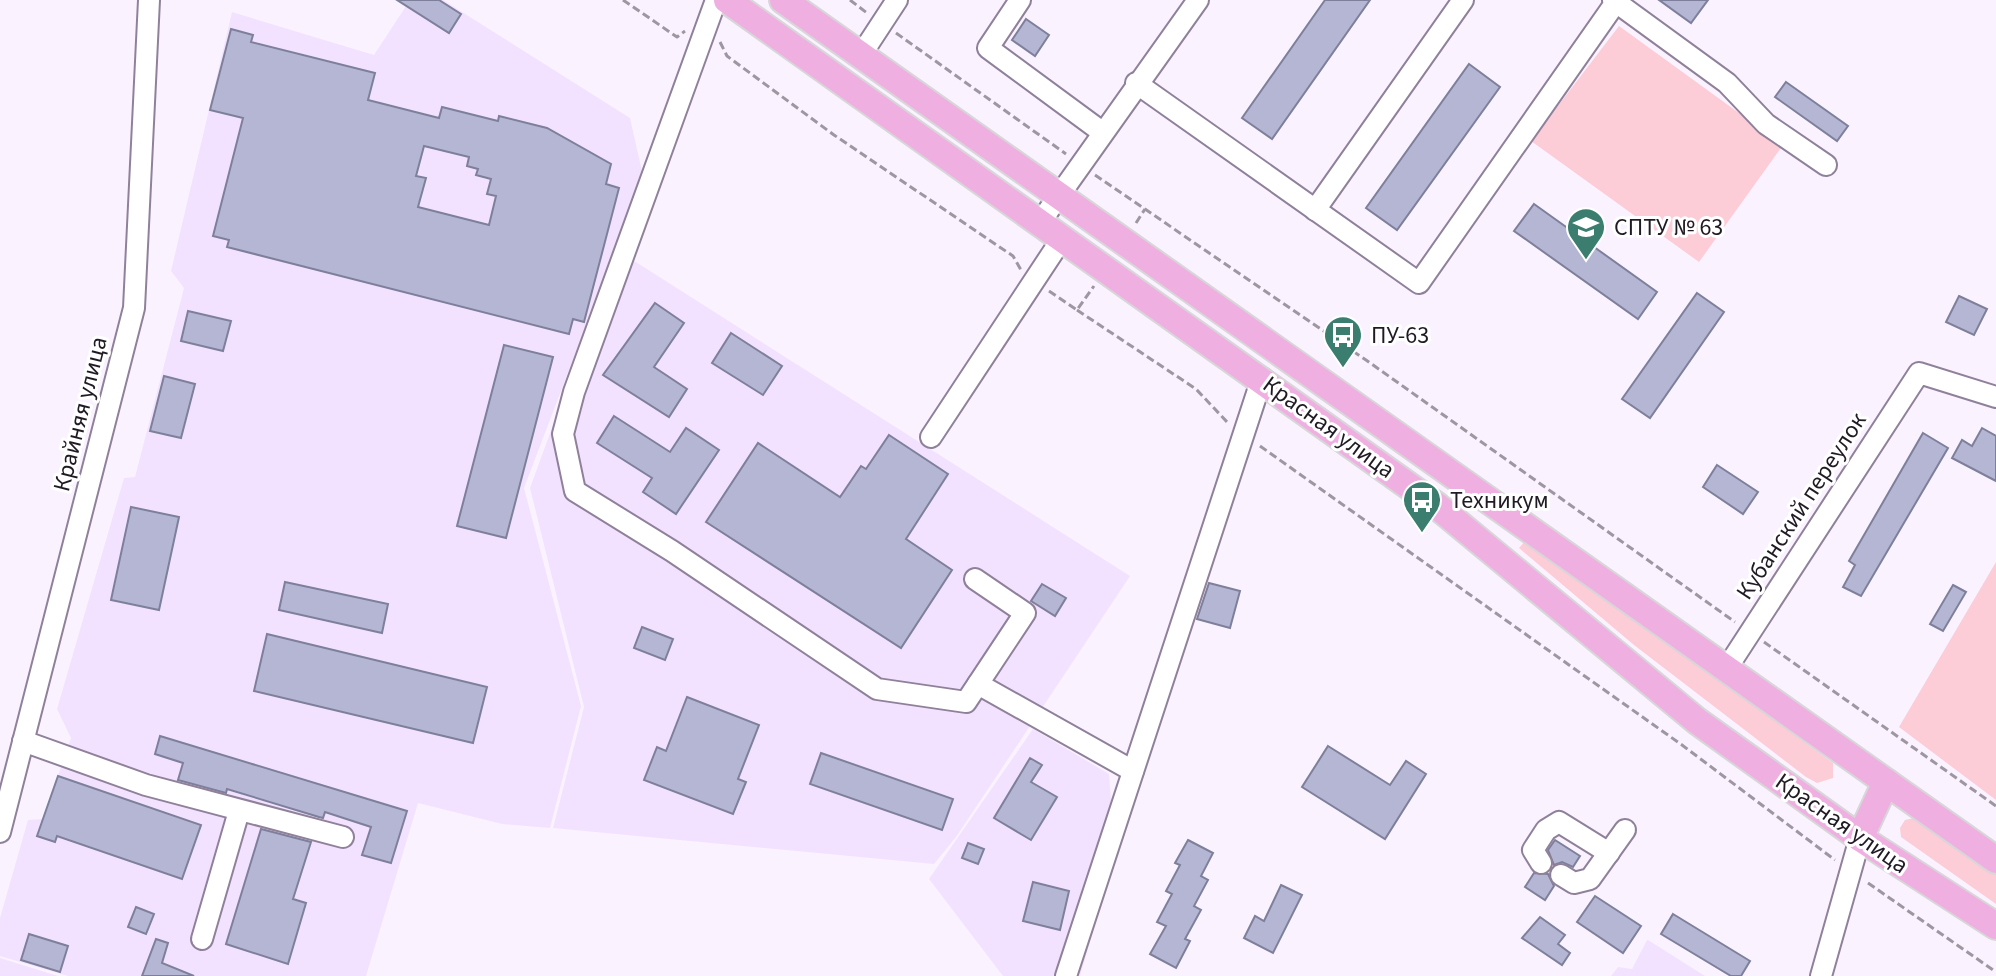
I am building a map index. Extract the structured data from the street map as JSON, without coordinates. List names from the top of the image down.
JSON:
{
  "streets": {
    "main road": ["Красная улица"],
    "street": ["Крайняя улица", "Кубанский переулок"]
  },
  "crossings": [
    ["Красная улица", "Кубанский переулок"]
  ],
  "places": {
    "school or university": ["СПТУ № 63"],
    "bus stop": ["ПУ-63", "Техникум"]
  }
}
